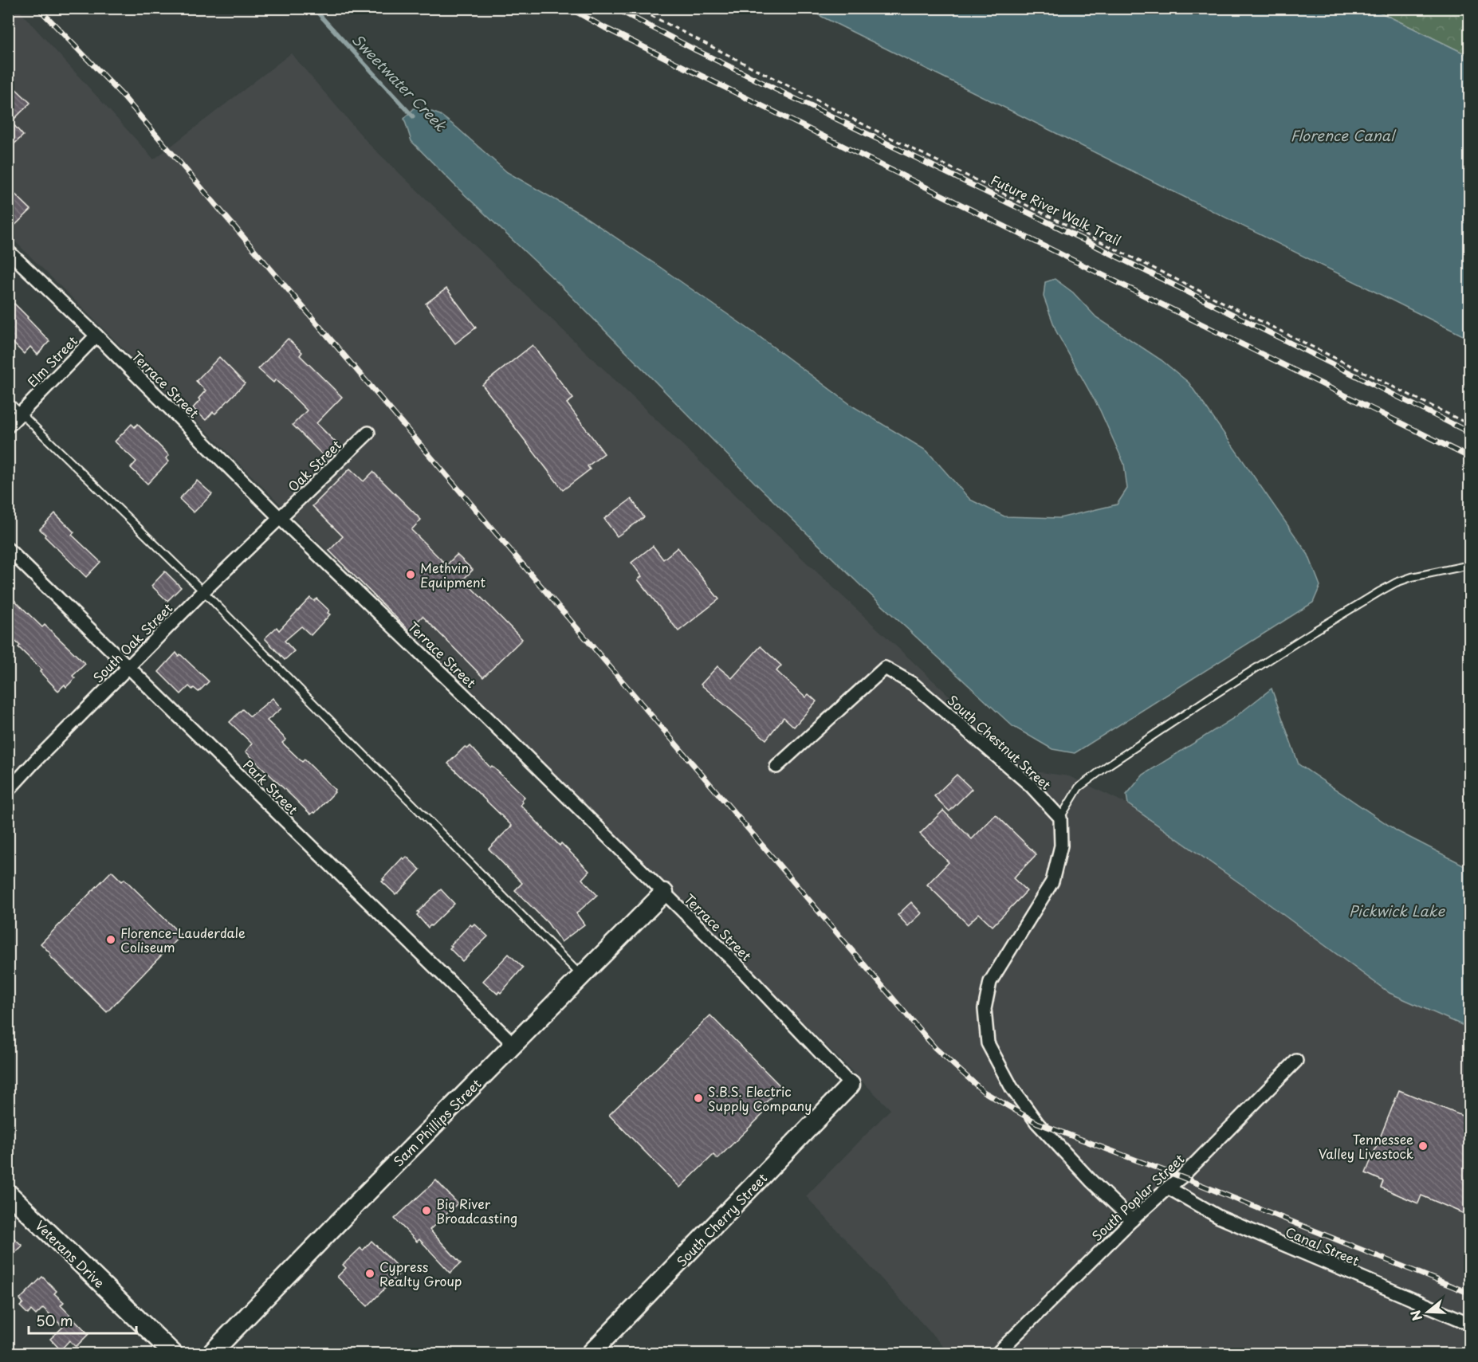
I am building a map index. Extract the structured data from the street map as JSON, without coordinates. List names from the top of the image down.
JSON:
{
  "streets": {
    "street": [
      "Elm Street",
      "Terrace Street",
      "Oak Street",
      "South Oak Street",
      "South Chestnut Street",
      "Park Street",
      "Sam Phillips Street",
      "South Poplar Street",
      "South Cherry Street",
      "Canal Street",
      "Veterans Drive"
    ],
    "path": ["Future River Walk Trail"]
  },
  "crossings": [
    ["Elm Street", "Terrace Street"],
    ["Terrace Street", "Oak Street"],
    ["Terrace Street", "South Oak Street"],
    ["Terrace Street", "Sam Phillips Street"],
    ["Terrace Street", "South Cherry Street"],
    ["Oak Street", "South Oak Street"],
    ["South Oak Street", "Park Street"],
    ["Park Street", "Sam Phillips Street"],
    ["South Poplar Street", "Canal Street"]
  ],
  "water": ["Sweetwater Creek", "Florence Canal", "Pickwick Lake"],
  "places": [
    "Methvin Equipment",
    "Florence-Lauderdale Coliseum",
    "S.B.S. Electric Supply Company",
    "Tennessee Valley Livestock",
    "Big River Broadcasting",
    "Cypress Realty Group"
  ],
  "scale_bar": "50 m",
  "north": "left"
}
